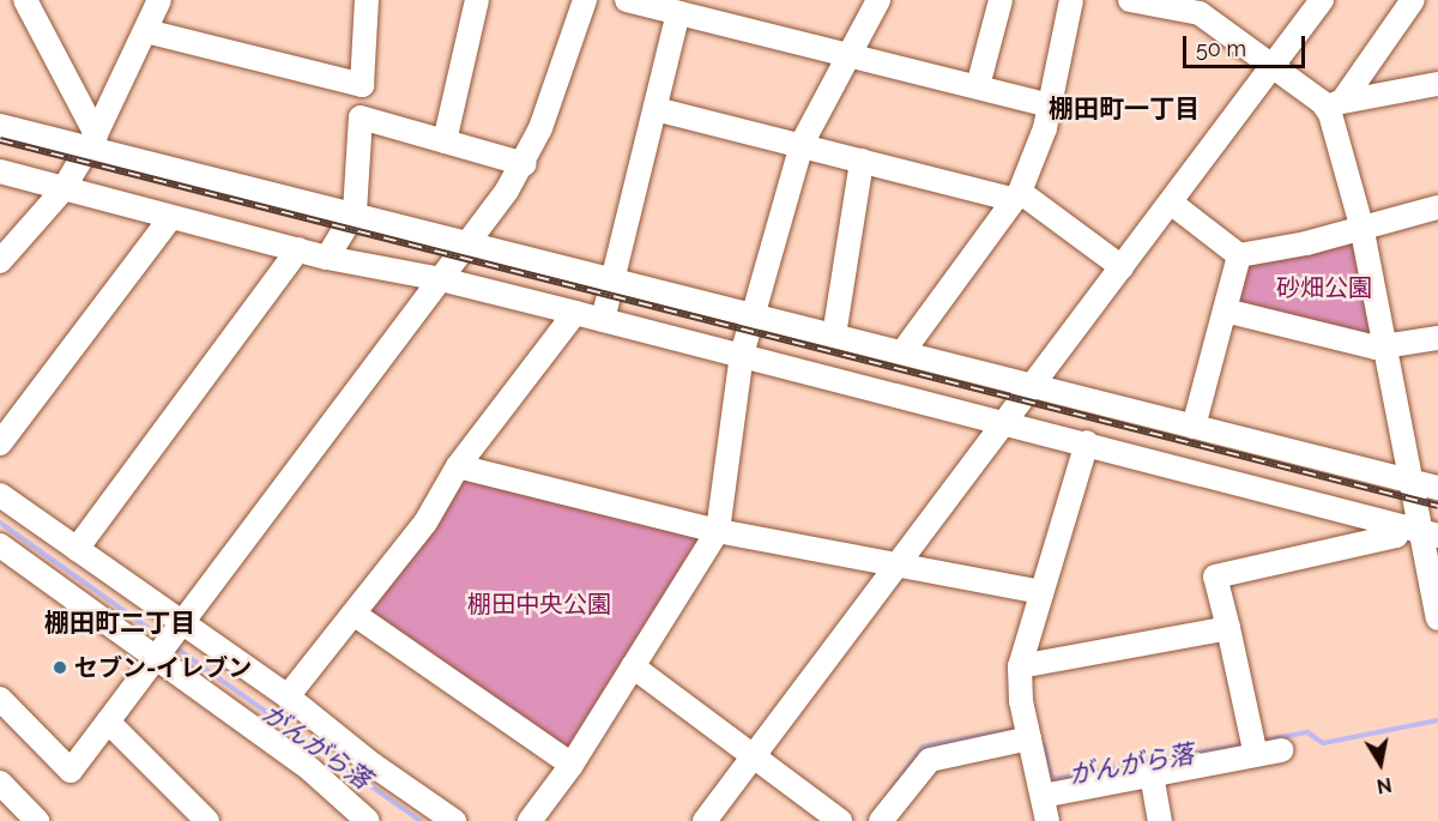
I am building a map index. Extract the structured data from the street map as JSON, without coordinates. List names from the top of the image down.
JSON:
{
  "districts": ["棚田町一丁目", "棚田町二丁目"],
  "water": ["がんがら落"],
  "parks": ["砂畑公園", "棚田中央公園"],
  "places": ["セブン-イレブン"],
  "scale_bar": "50 m",
  "north": "bottom"
}
